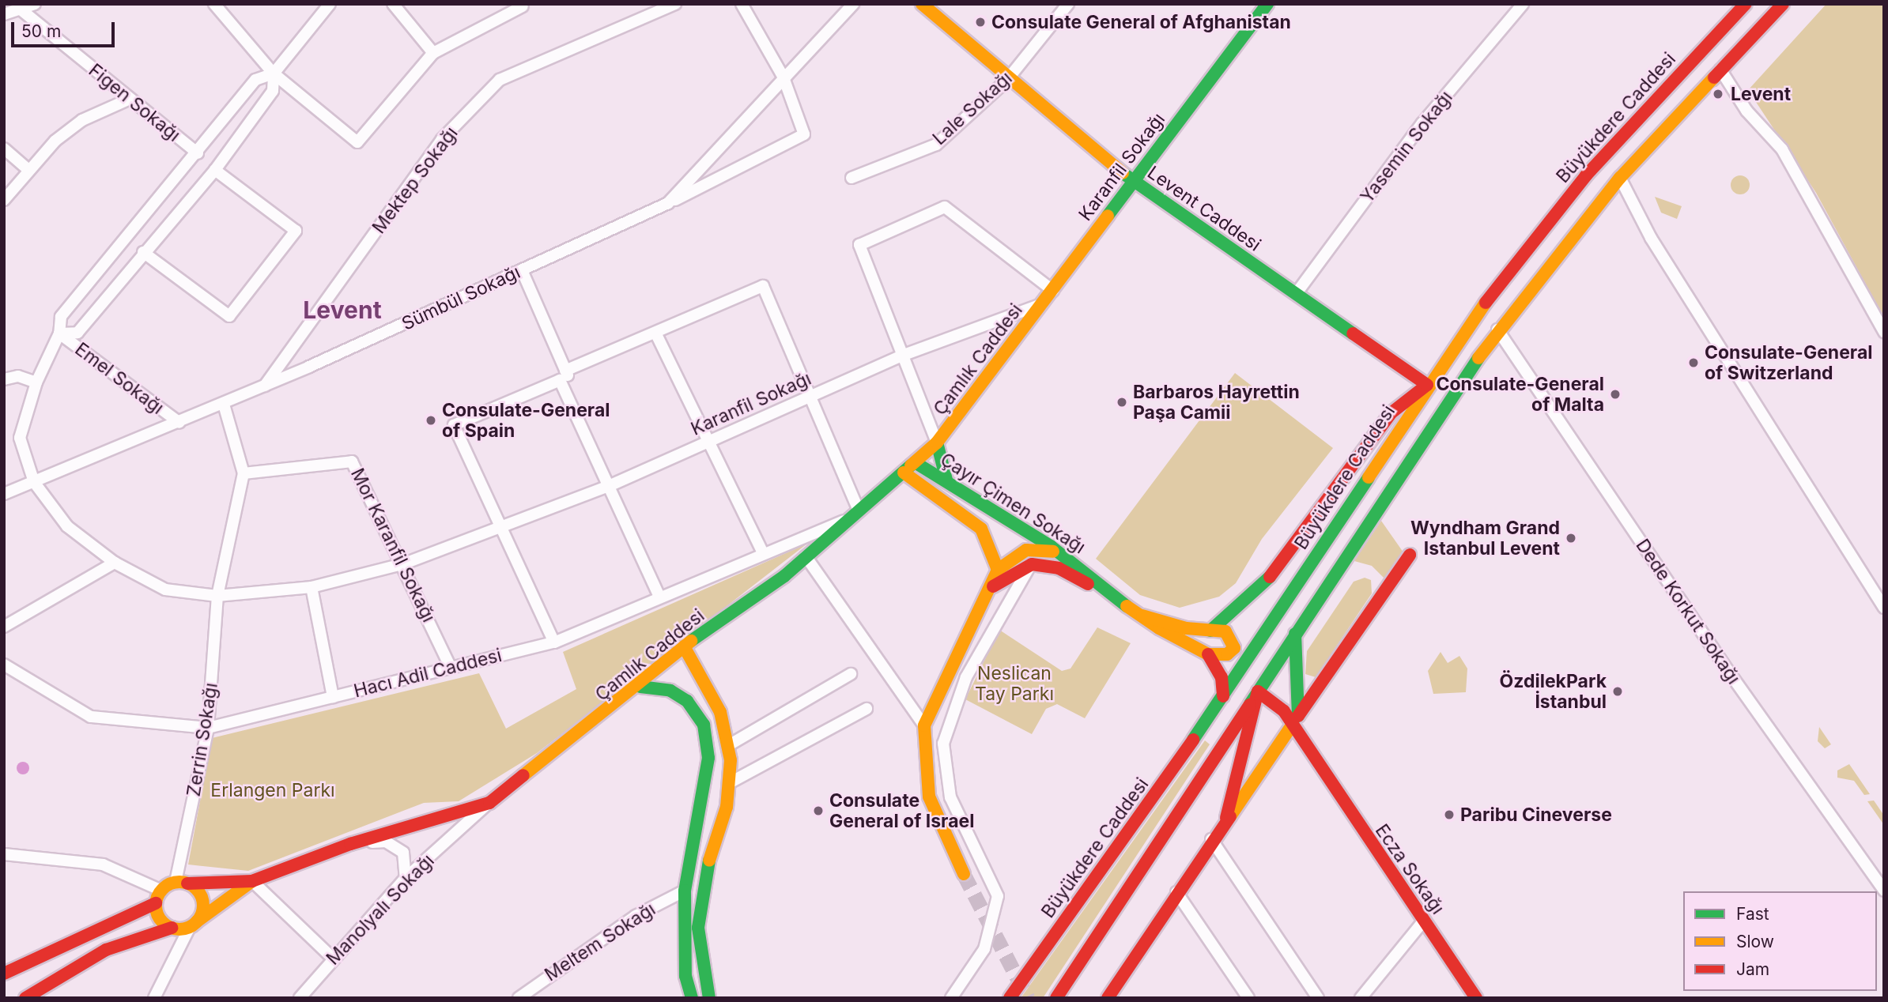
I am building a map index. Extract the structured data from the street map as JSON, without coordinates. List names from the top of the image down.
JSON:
{
  "streets": {
    "main road": [
      "Büyükdere Caddesi",
      "Karanfil Sokağı",
      "Levent Caddesi",
      "Çamlık Caddesi",
      "Çayır Çimen Sokağı",
      "Ecza Sokağı"
    ],
    "street": [
      "Figen Sokağı",
      "Lale Sokağı",
      "Yasemin Sokağı",
      "Mektep Sokağı",
      "Sümbül Sokağı",
      "Emel Sokağı",
      "Mor Karanfil Sokağı",
      "Dede Korkut Sokağı",
      "Hacı Adil Caddesi",
      "Zerrin Sokağı",
      "Manolyalı Sokağı",
      "Meltem Sokağı"
    ]
  },
  "crossings": [
    ["Figen Sokağı", "Karanfil Sokağı"],
    ["Lale Sokağı", "Levent Caddesi"],
    ["Büyükdere Caddesi", "Levent Caddesi"],
    ["Yasemin Sokağı", "Levent Caddesi"],
    ["Karanfil Sokağı", "Levent Caddesi"],
    ["Karanfil Sokağı", "Sümbül Sokağı"],
    ["Karanfil Sokağı", "Çamlık Caddesi"],
    ["Karanfil Sokağı", "Emel Sokağı"],
    ["Karanfil Sokağı", "Mor Karanfil Sokağı"],
    ["Karanfil Sokağı", "Zerrin Sokağı"],
    ["Mektep Sokağı", "Sümbül Sokağı"],
    ["Sümbül Sokağı", "Emel Sokağı"],
    ["Çamlık Caddesi", "Çayır Çimen Sokağı"],
    ["Çamlık Caddesi", "Hacı Adil Caddesi"],
    ["Çamlık Caddesi", "Zerrin Sokağı"],
    ["Çamlık Caddesi", "Manolyalı Sokağı"],
    ["Mor Karanfil Sokağı", "Hacı Adil Caddesi"],
    ["Mor Karanfil Sokağı", "Zerrin Sokağı"],
    ["Hacı Adil Caddesi", "Zerrin Sokağı"]
  ],
  "districts": ["Levent"],
  "parks": ["Neslican Tay Parkı", "Erlangen Parkı"],
  "places": [
    "Consulate General of Afghanistan",
    "Levent",
    "Consulate-General of Switzerland",
    "Consulate-General of Malta",
    "Barbaros Hayrettin Paşa Camii",
    "Consulate-General of Spain",
    "Wyndham Grand Istanbul Levent",
    "ÖzdilekPark İstanbul",
    "Consulate General of Israel",
    "Paribu Cineverse"
  ],
  "legend": ["Fast", "Slow", "Jam"],
  "scale_bar": "50 m"
}
